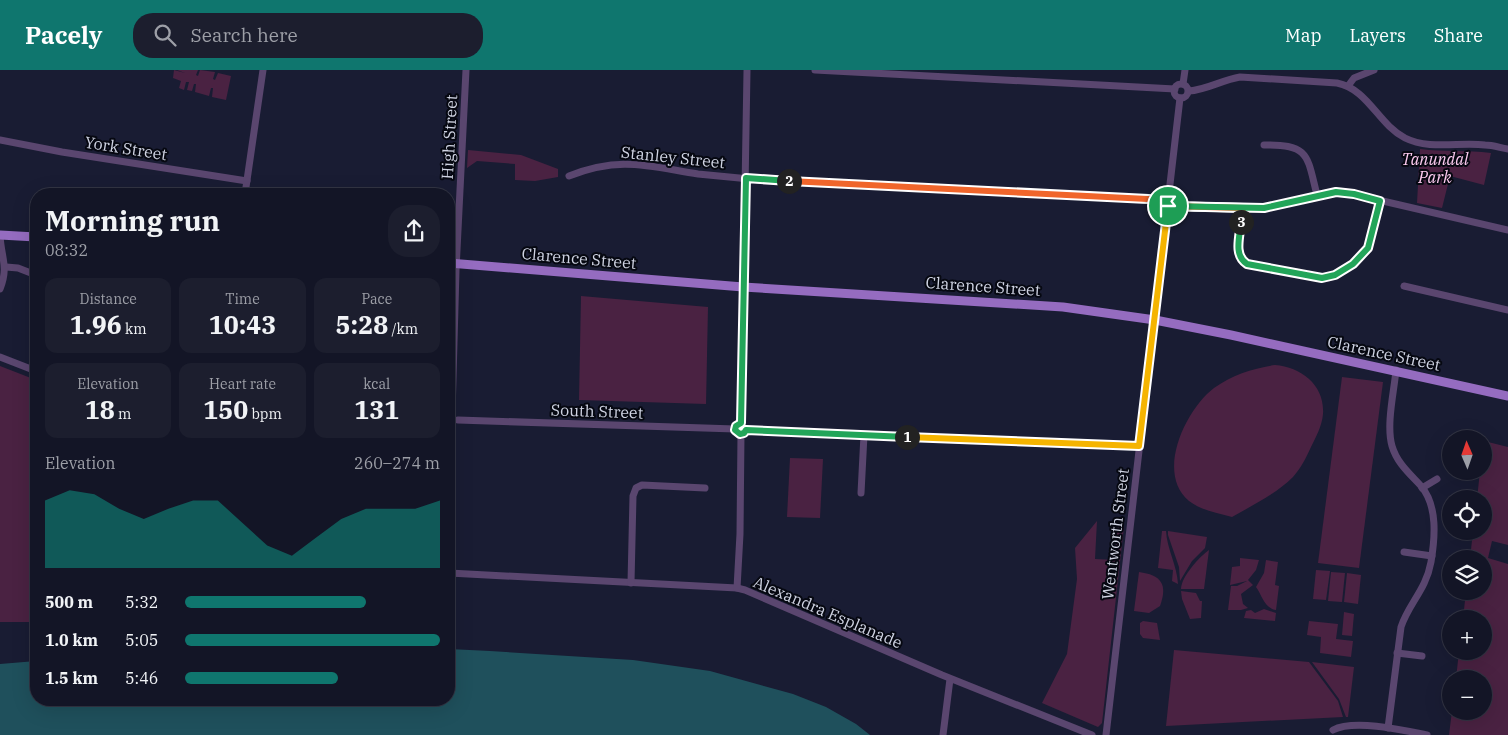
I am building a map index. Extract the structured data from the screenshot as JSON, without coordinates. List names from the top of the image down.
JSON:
{
  "streets": {
    "main road": ["Clarence Street"],
    "street": [
      "High Street",
      "York Street",
      "Stanley Street",
      "South Street",
      "Wentworth Street",
      "Alexandra Esplanade"
    ]
  },
  "crossings": [
    ["Stanley Street", "Wentworth Street"],
    ["Clarence Street", "Wentworth Street"],
    ["South Street", "Wentworth Street"]
  ],
  "parks": ["Tanundal Park"],
  "north": "top",
  "page": {
    "header": "Pacely",
    "search": "Search here",
    "nav": ["Map", "Layers", "Share"],
    "pins": ["2", "3", "1"],
    "heading": ["Morning run", "08:32"],
    "stats": [
      ["Distance", "1.96 km"],
      ["Time", "10:43"],
      ["Pace", "5:28 /km"],
      ["Elevation", "18 m"],
      ["Heart rate", "150 bpm"],
      ["kcal", "131"]
    ],
    "map_buttons": ["+", "−"],
    "chart": ["Elevation", "260–274 m"],
    "list": [
      {
        "name": "500 m",
        "note": "5:32"
      },
      {
        "name": "1.0 km",
        "note": "5:05"
      },
      {
        "name": "1.5 km",
        "note": "5:46"
      }
    ]
  }
}
